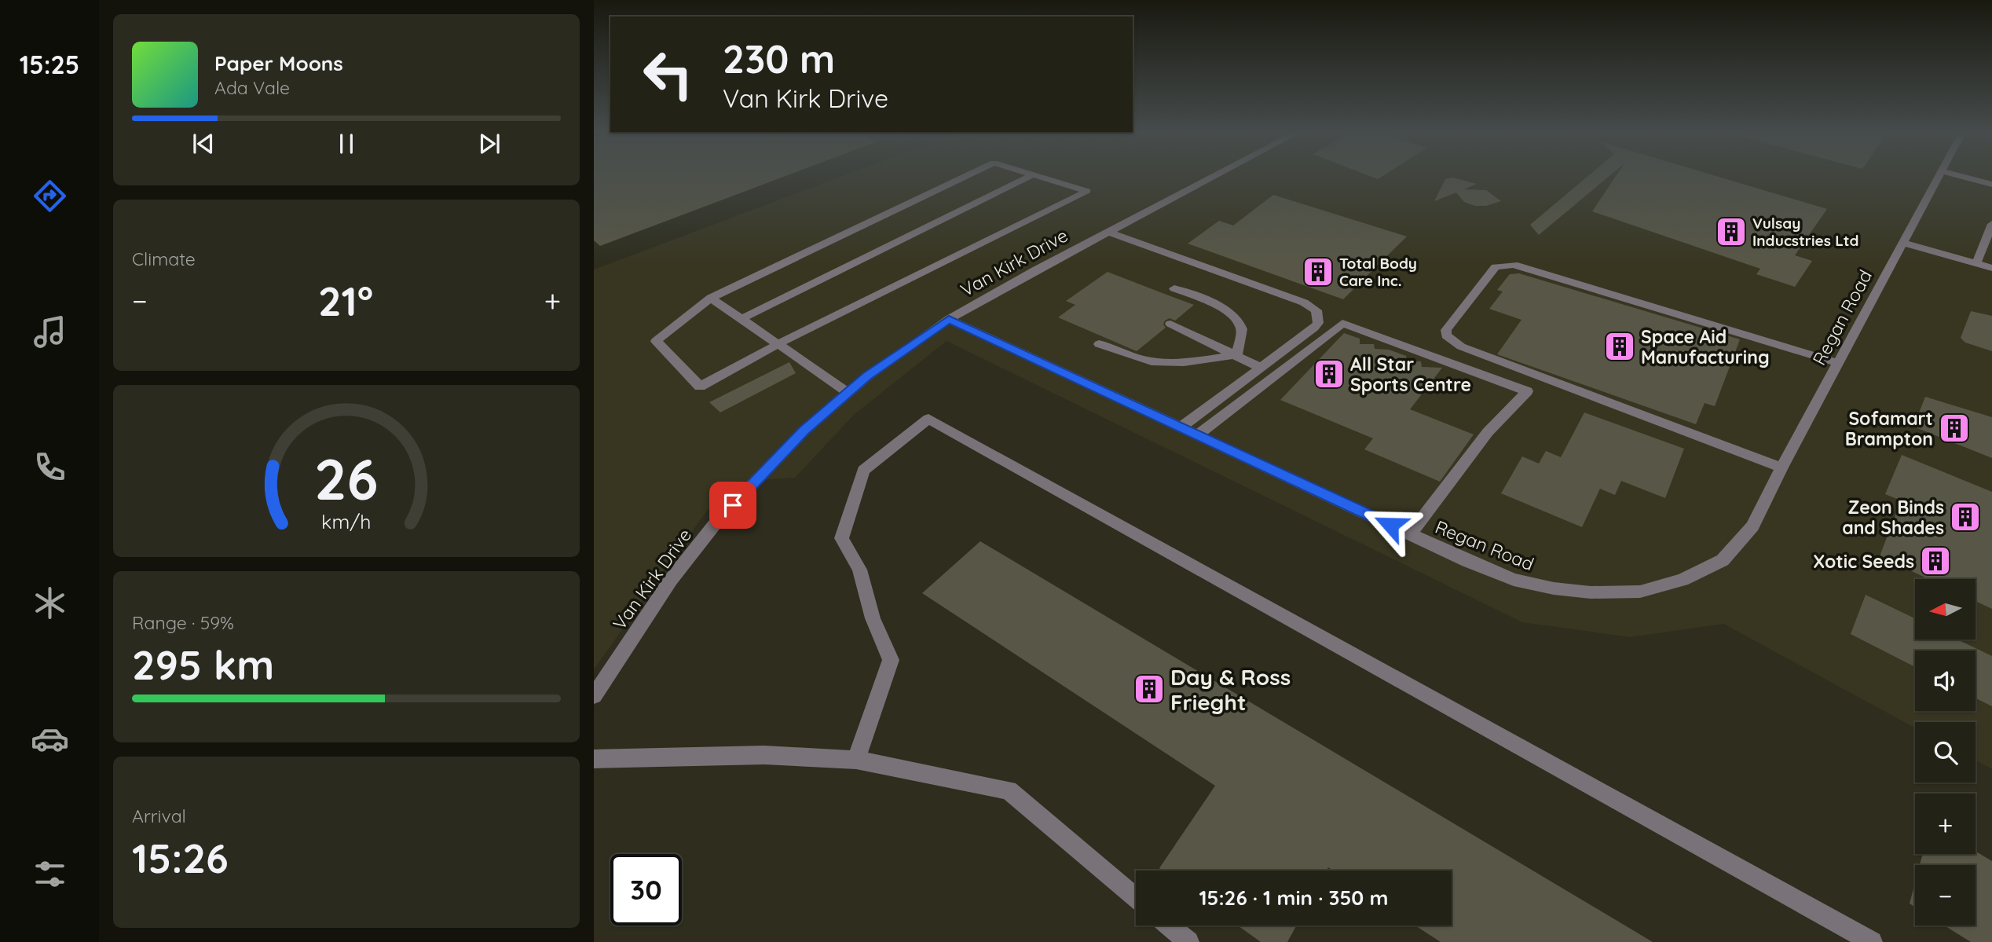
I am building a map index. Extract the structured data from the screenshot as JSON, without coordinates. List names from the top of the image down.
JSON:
{
  "streets": {
    "street": ["Van Kirk Drive", "Regan Road"]
  },
  "crossings": [
    ["Van Kirk Drive", "Regan Road"]
  ],
  "places": {
    "building": [
      "Vulsay Inducstries Ltd",
      "Total Body Care Inc.",
      "Space Aid Manufacturing",
      "All Star Sports Centre",
      "Sofamart Brampton",
      "Zeon Binds and Shades",
      "Xotic Seeds",
      "Day & Ross Frieght"
    ]
  },
  "north": "left",
  "page": {
    "tabs": "15:25",
    "turn": ["230 m", "Van Kirk Drive"],
    "song": ["Paper Moons", "Ada Vale"],
    "tile": [
      "Climate",
      ["Range · 59%", "295 km"],
      ["Arrival", "15:26"]
    ],
    "heat": ["−", "21°", "+"],
    "map_buttons": ["+", "−"],
    "limit": "30",
    "trip": "15:26 · 1 min · 350 m",
    "gauge": ["26", "km/h"]
  }
}
